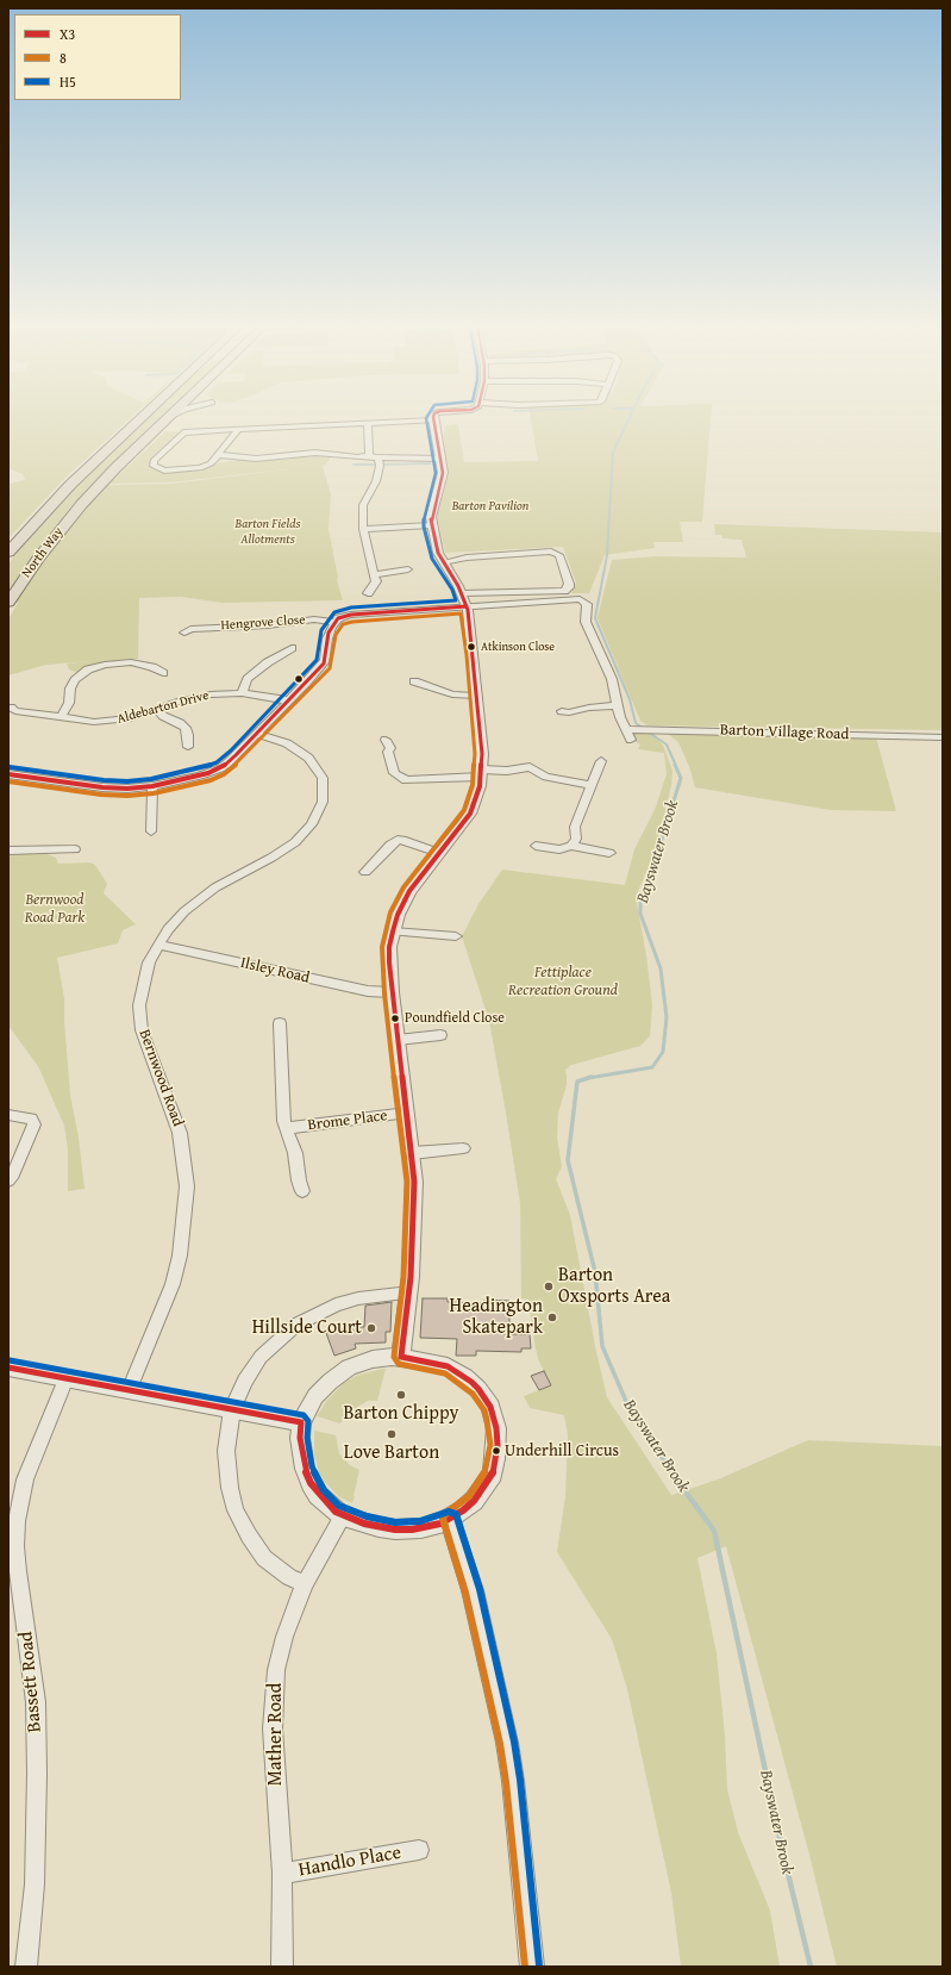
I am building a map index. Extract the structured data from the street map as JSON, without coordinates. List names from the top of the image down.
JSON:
{
  "streets": {
    "highway": ["North Way"],
    "street": [
      "Hengrove Close",
      "Aldebarton Drive",
      "Barton Village Road",
      "Ilsley Road",
      "Bernwood Road",
      "Brome Place",
      "Bassett Road",
      "Mather Road",
      "Handlo Place"
    ]
  },
  "crossings": [
    ["Ilsley Road", "Bernwood Road"],
    ["Mather Road", "Handlo Place"]
  ],
  "water": ["Bayswater Brook"],
  "parks": [
    "Barton Pavilion",
    "Barton Fields Allotments",
    "Bernwood Road Park",
    "Fettiplace Recreation Ground"
  ],
  "places": [
    "Atkinson Close",
    "Poundfield Close",
    "Barton Oxsports Area",
    "Headington Skatepark",
    "Hillside Court",
    "Barton Chippy",
    "Love Barton",
    "Underhill Circus"
  ],
  "lines": ["transit line X3", "transit line H5", "transit line 8"],
  "legend": ["X3", "8", "H5"]
}
